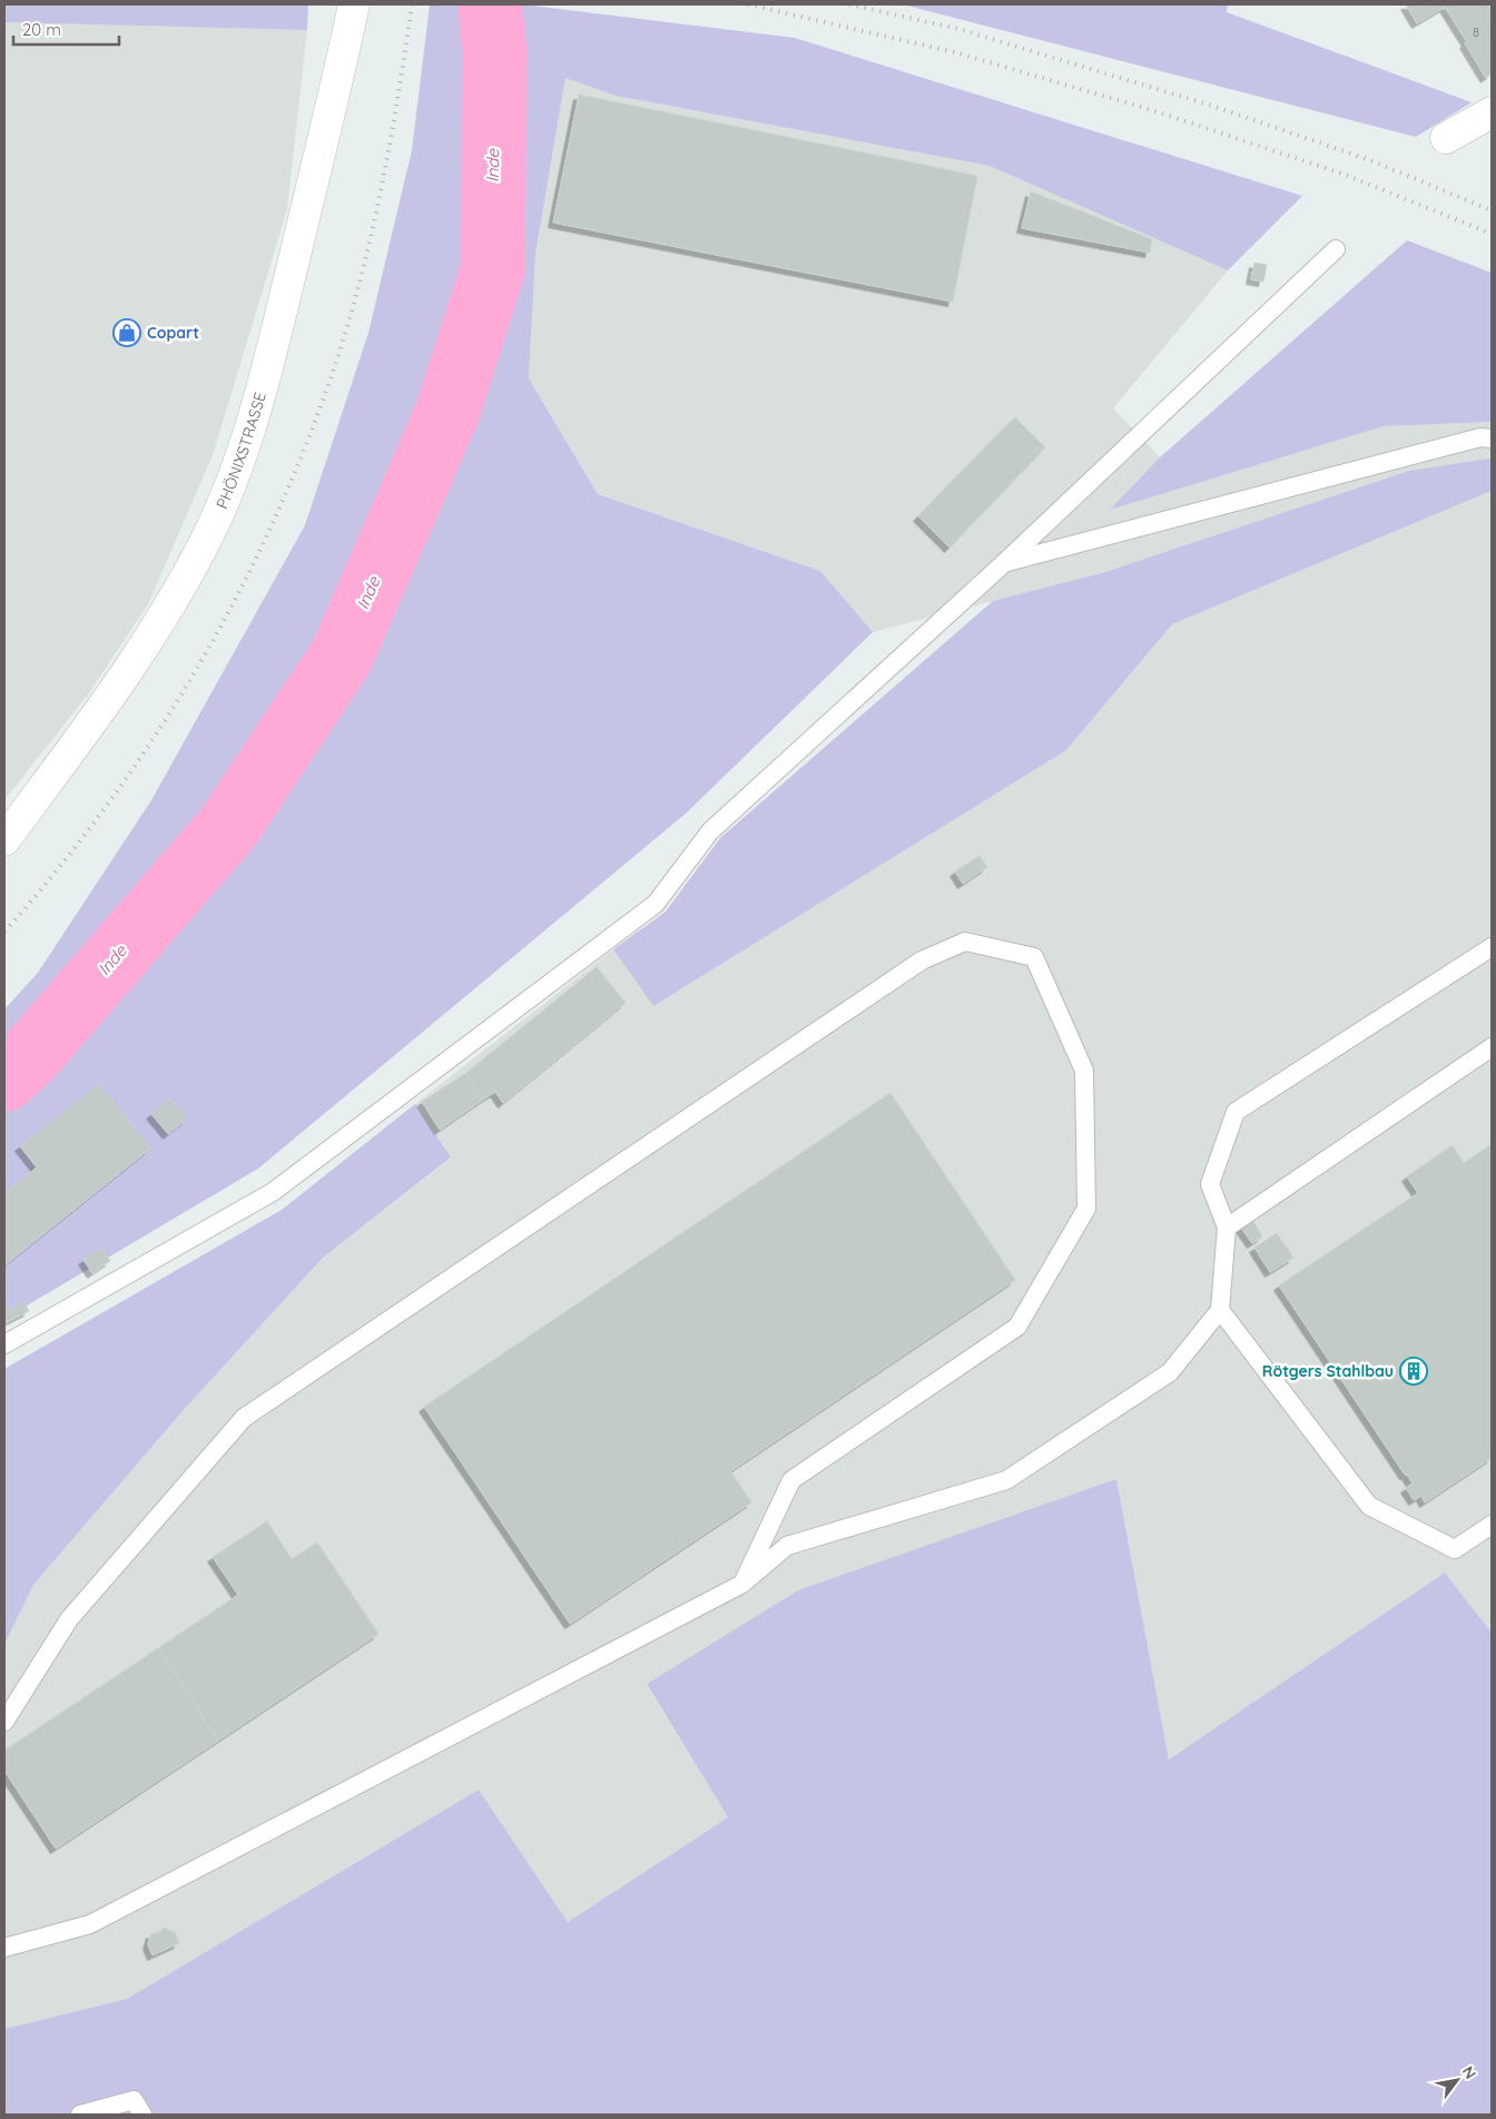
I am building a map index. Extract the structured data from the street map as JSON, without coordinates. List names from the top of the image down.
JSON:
{
  "streets": {
    "main road": ["PHÖNIXSTRASSE"]
  },
  "water": ["Inde"],
  "places": {
    "shop": ["Copart"],
    "building": ["Rötgers Stahlbau"]
  },
  "house_numbers": ["8"],
  "scale_bar": "20 m",
  "north": "top right"
}
